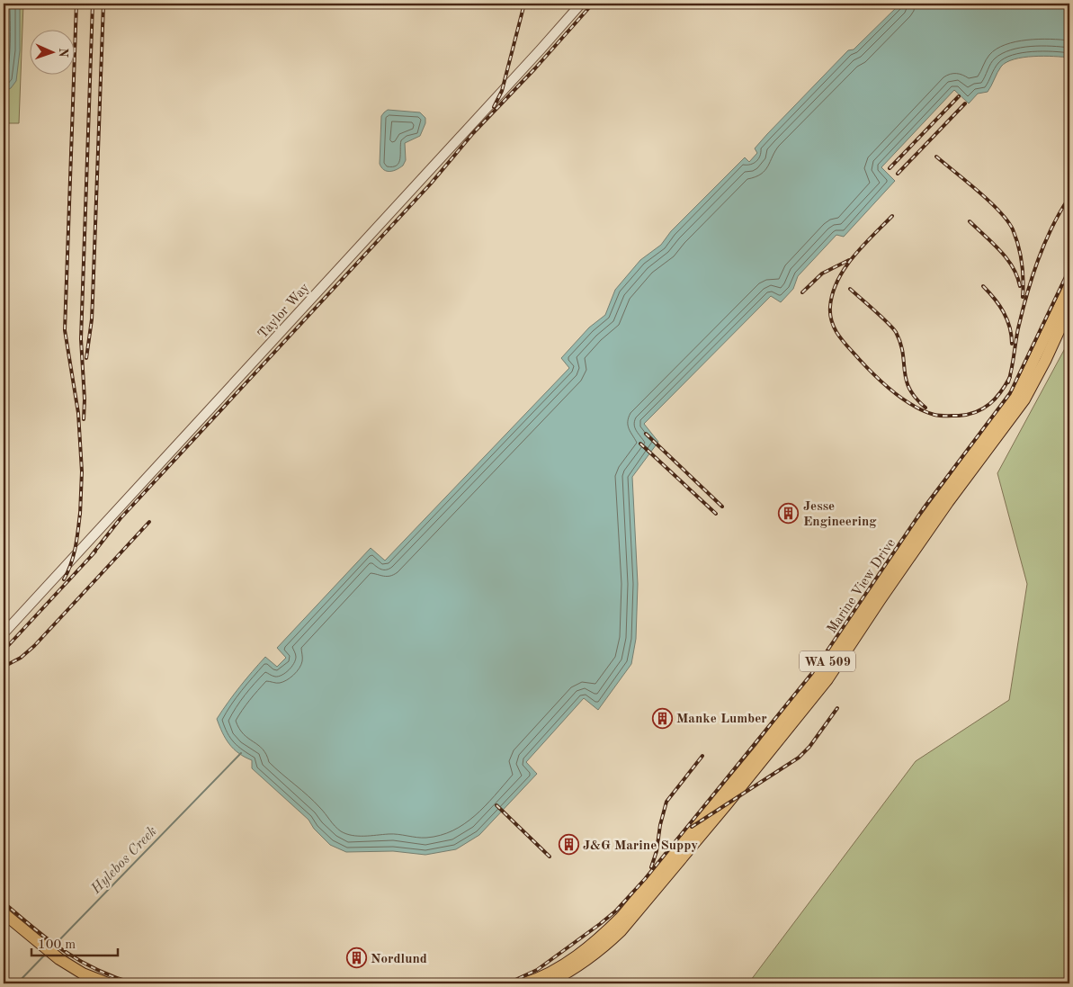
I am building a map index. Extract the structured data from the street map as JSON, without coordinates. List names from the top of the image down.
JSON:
{
  "streets": {
    "main road": ["Marine View Drive", "WA 509"],
    "street": ["Taylor Way"]
  },
  "water": ["Hylebos Creek"],
  "places": {
    "building": [
      "Jesse Engineering",
      "Manke Lumber",
      "J&G Marine Suppy",
      "Nordlund"
    ]
  },
  "scale_bar": "100 m",
  "north": "right"
}
